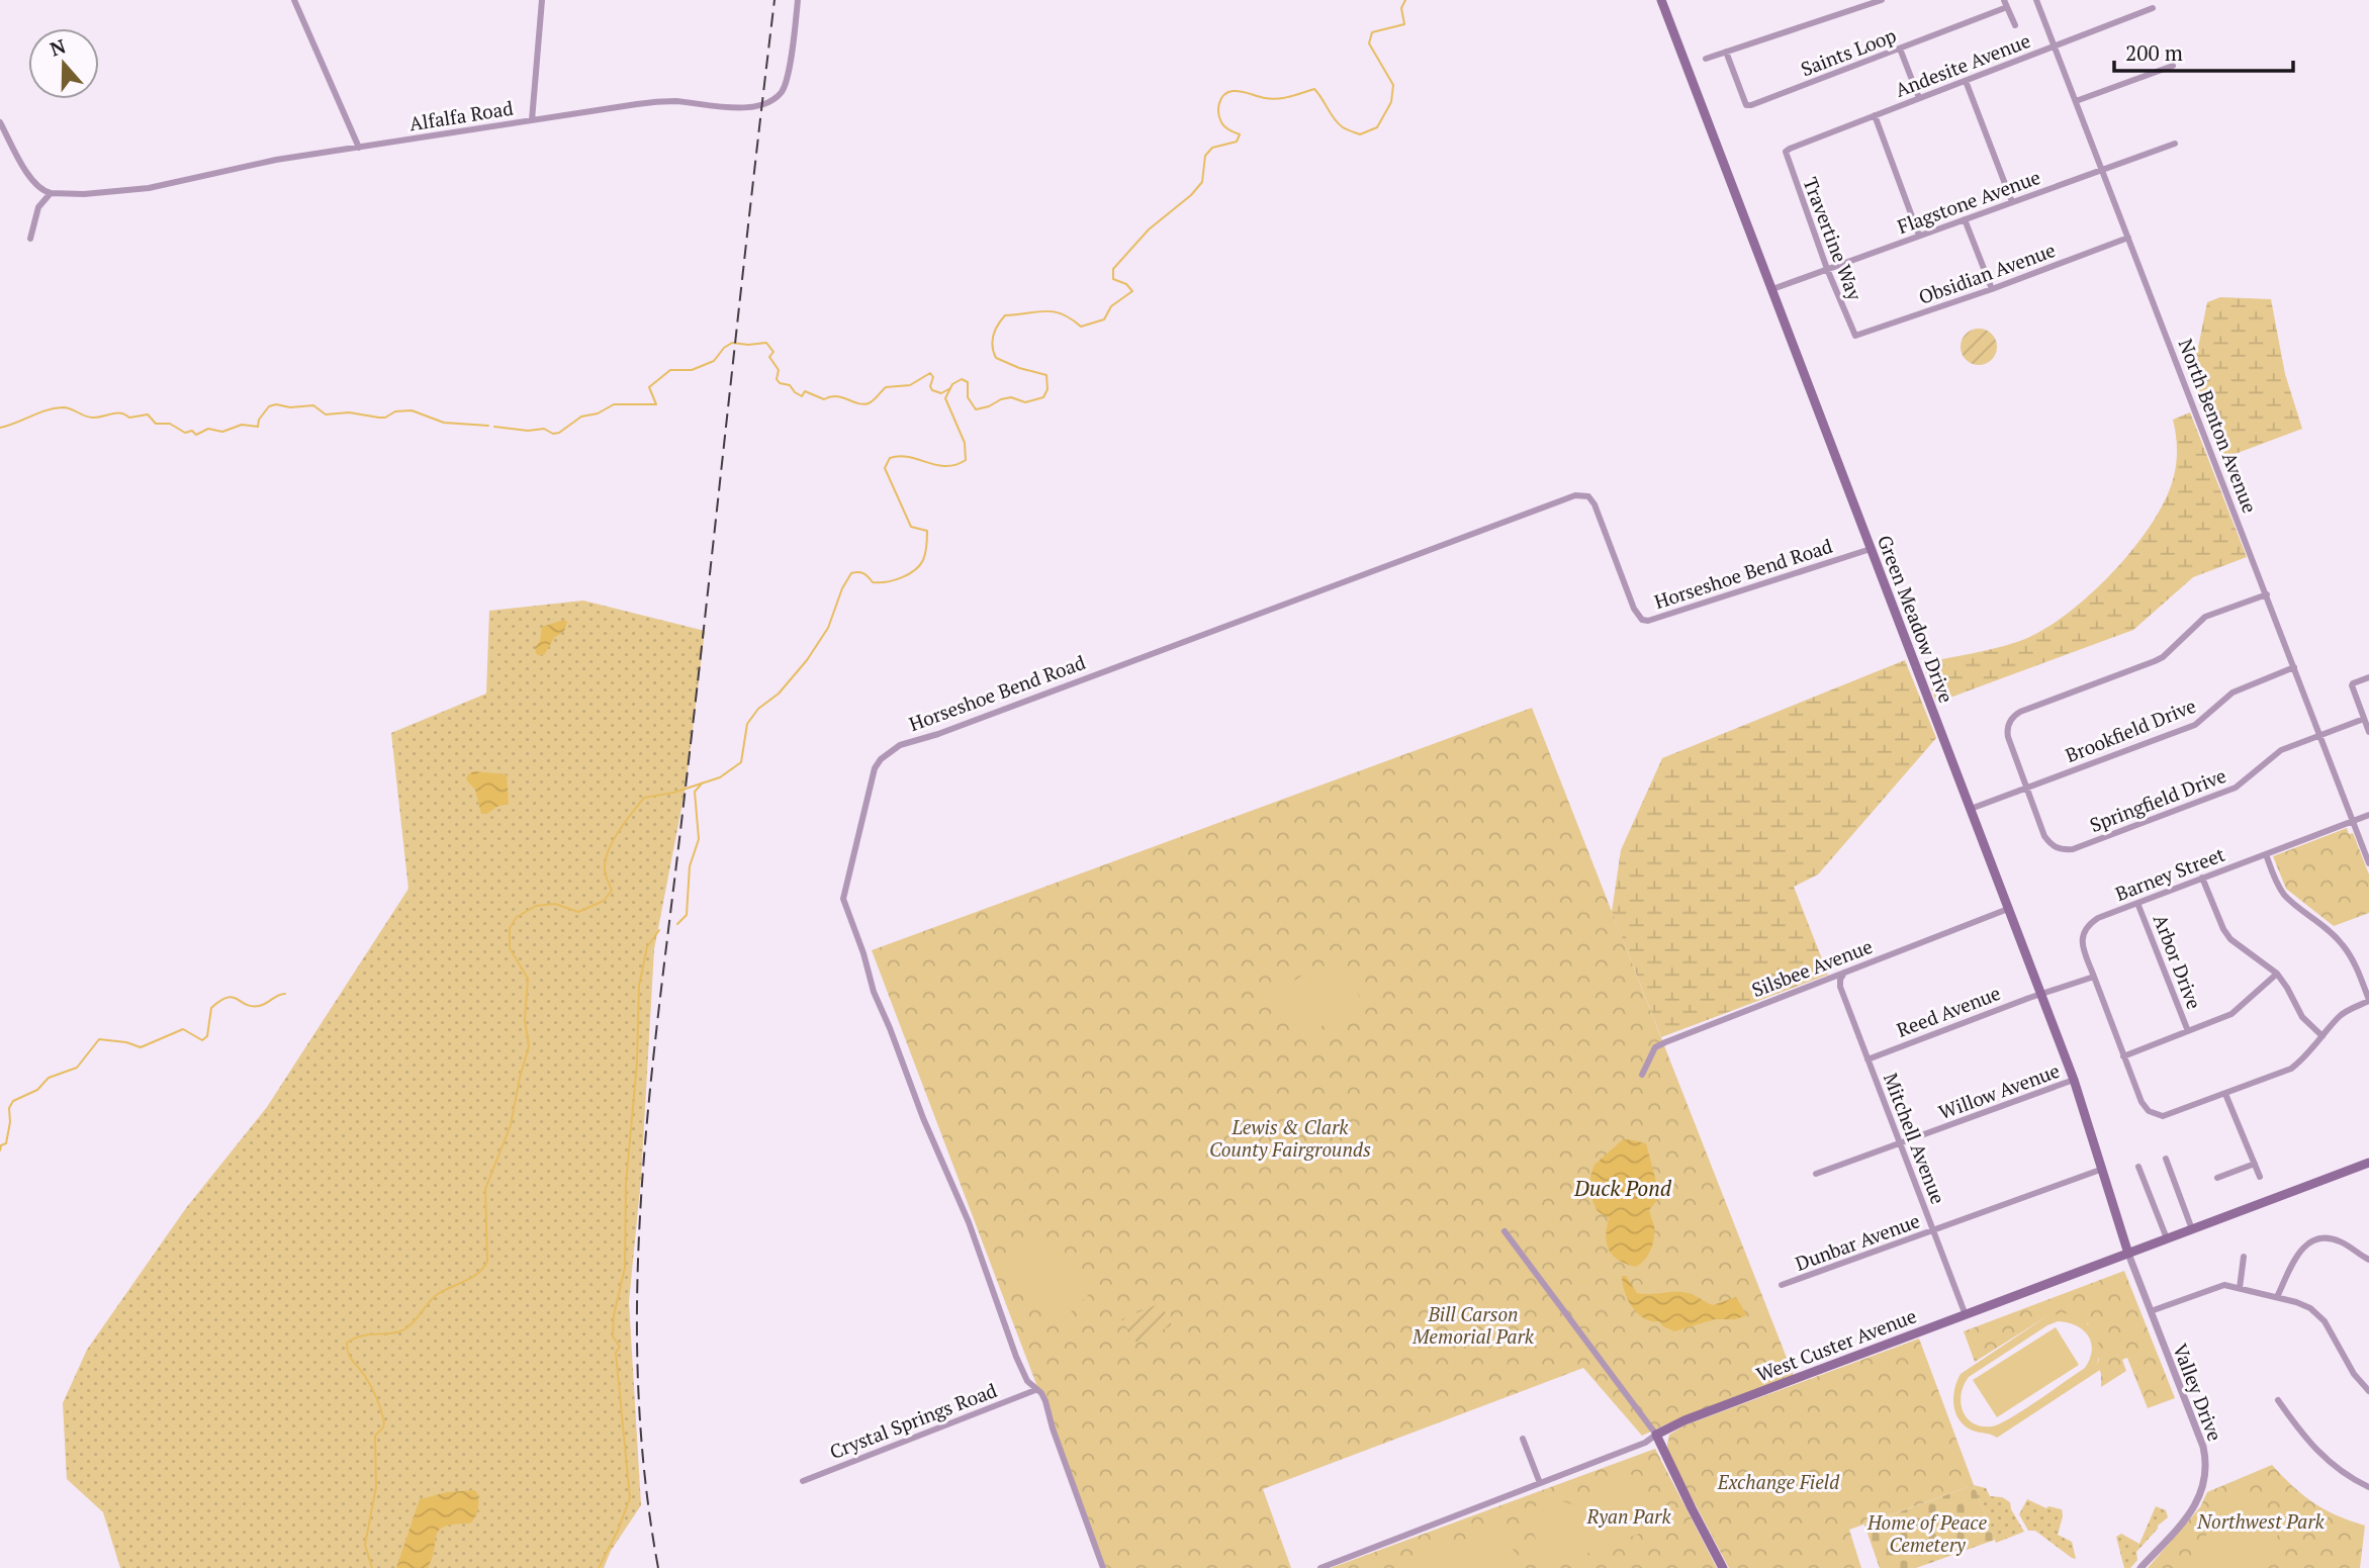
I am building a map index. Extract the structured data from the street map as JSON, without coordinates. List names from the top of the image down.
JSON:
{
  "streets": {
    "main road": ["Green Meadow Drive", "West Custer Avenue"],
    "street": [
      "Saints Loop",
      "Andesite Avenue",
      "Alfalfa Road",
      "Flagstone Avenue",
      "Travertine Way",
      "Obsidian Avenue",
      "North Benton Avenue",
      "Horseshoe Bend Road",
      "Brookfield Drive",
      "Springfield Drive",
      "Barney Street",
      "Arbor Drive",
      "Silsbee Avenue",
      "Reed Avenue",
      "Willow Avenue",
      "Mitchell Avenue",
      "Dunbar Avenue",
      "Valley Drive",
      "Crystal Springs Road"
    ]
  },
  "crossings": [
    ["Andesite Avenue", "Travertine Way"],
    ["Andesite Avenue", "North Benton Avenue"],
    ["Flagstone Avenue", "Travertine Way"],
    ["Flagstone Avenue", "North Benton Avenue"],
    ["Flagstone Avenue", "Green Meadow Drive"],
    ["Travertine Way", "Obsidian Avenue"],
    ["Obsidian Avenue", "North Benton Avenue"],
    ["North Benton Avenue", "Brookfield Drive"],
    ["North Benton Avenue", "Springfield Drive"],
    ["North Benton Avenue", "Barney Street"],
    ["Horseshoe Bend Road", "Green Meadow Drive"],
    ["Horseshoe Bend Road", "Crystal Springs Road"],
    ["Green Meadow Drive", "Brookfield Drive"],
    ["Green Meadow Drive", "Silsbee Avenue"],
    ["Green Meadow Drive", "Reed Avenue"],
    ["Green Meadow Drive", "Willow Avenue"],
    ["Green Meadow Drive", "Dunbar Avenue"],
    ["Green Meadow Drive", "West Custer Avenue"],
    ["Green Meadow Drive", "Valley Drive"],
    ["Brookfield Drive", "Springfield Drive"],
    ["Barney Street", "Arbor Drive"],
    ["Silsbee Avenue", "Mitchell Avenue"],
    ["Reed Avenue", "Mitchell Avenue"],
    ["Willow Avenue", "Mitchell Avenue"],
    ["Mitchell Avenue", "Dunbar Avenue"],
    ["Mitchell Avenue", "West Custer Avenue"],
    ["West Custer Avenue", "Valley Drive"]
  ],
  "water": ["Duck Pond"],
  "parks": [
    "Lewis & Clark County Fairgrounds",
    "Bill Carson Memorial Park",
    "Exchange Field",
    "Ryan Park",
    "Northwest Park",
    "Home of Peace Cemetery"
  ],
  "scale_bar": "200 m",
  "north": "top"
}
